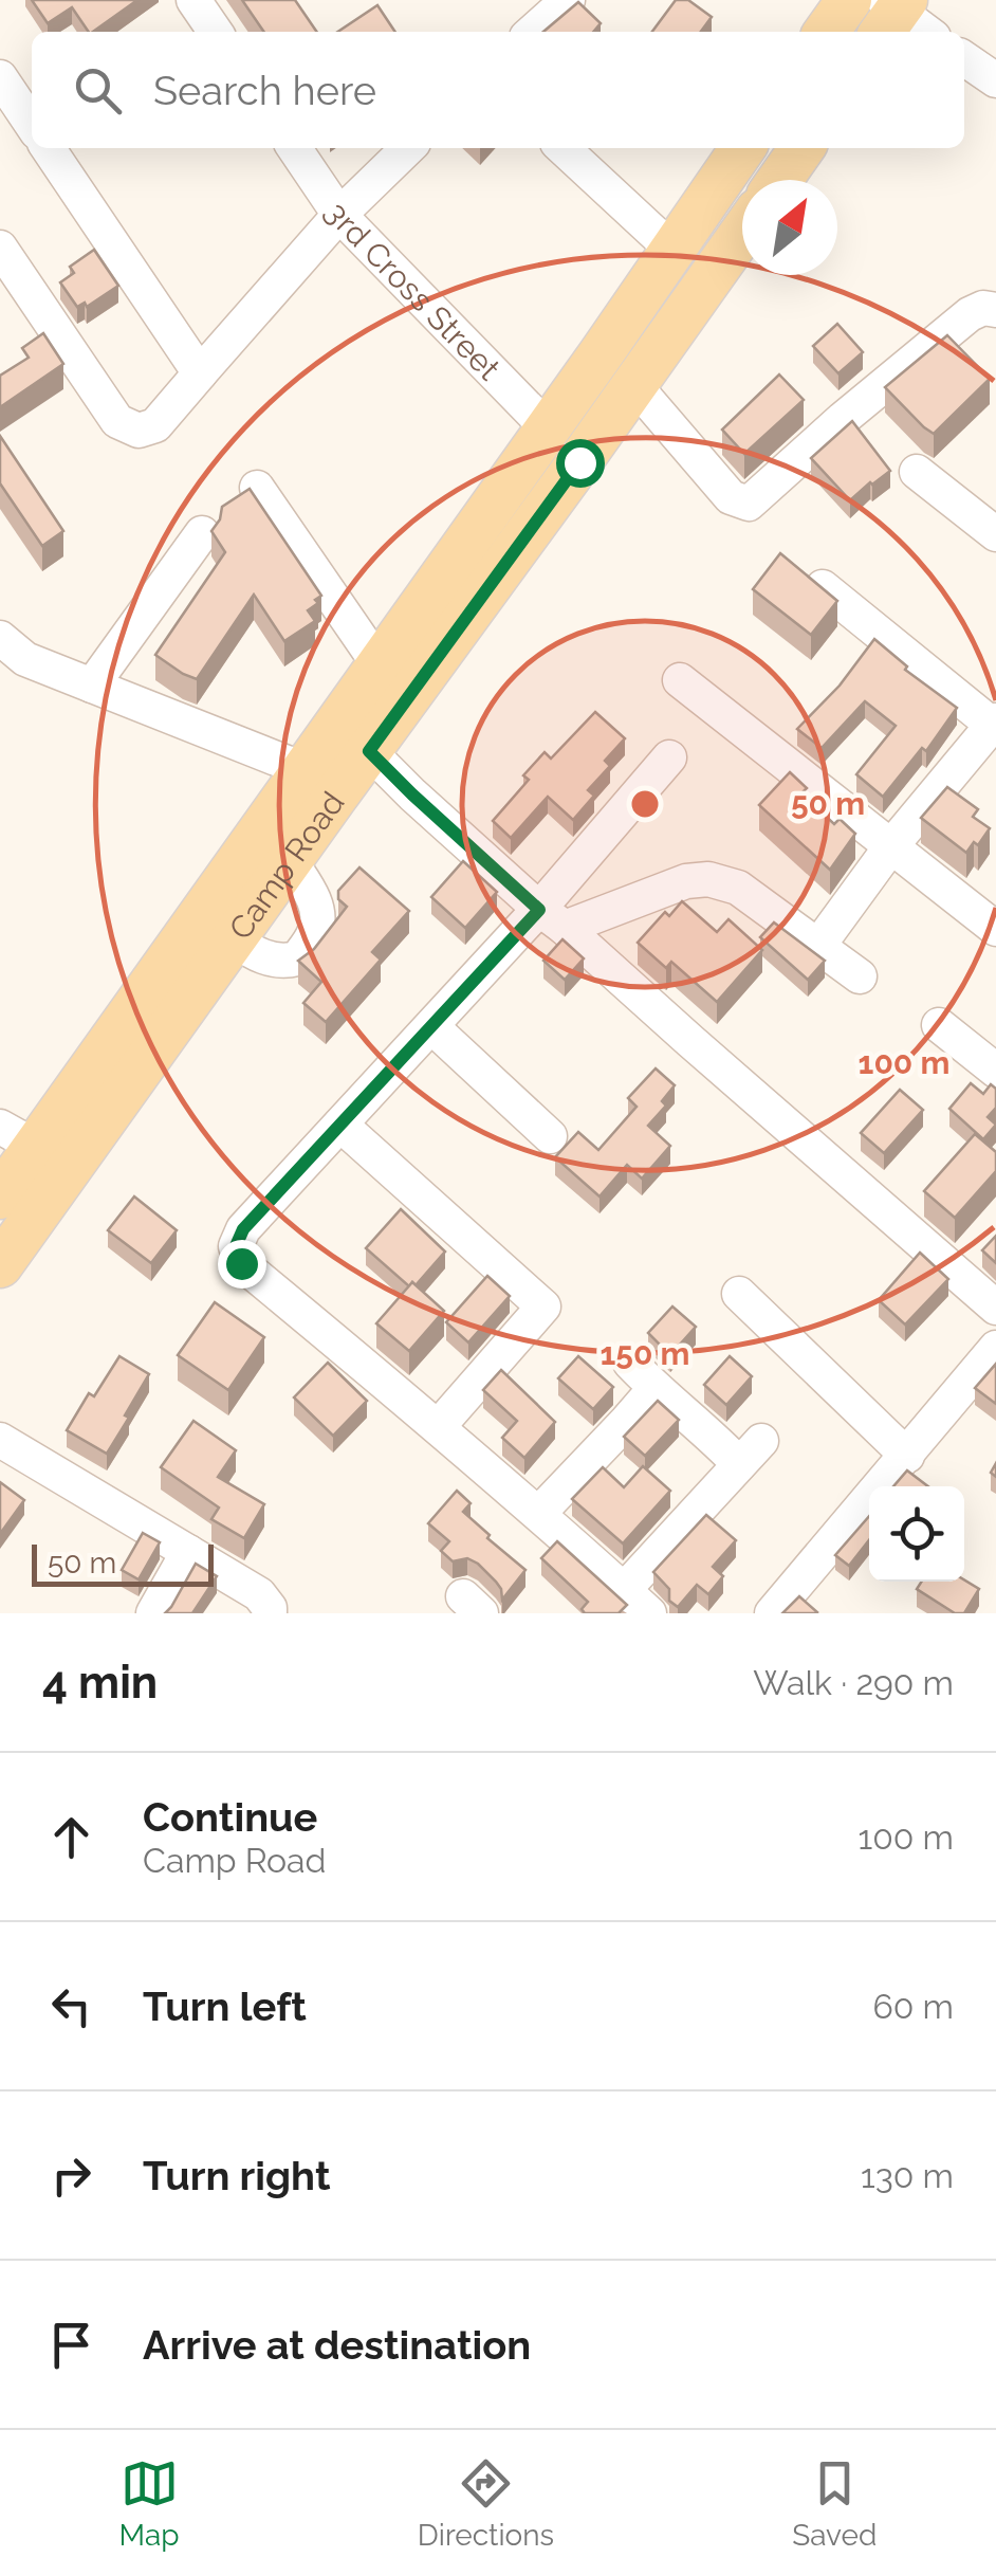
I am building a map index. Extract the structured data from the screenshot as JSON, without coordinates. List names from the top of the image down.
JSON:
{
  "streets": {
    "main road": ["Camp Road"],
    "street": ["3rd Cross Street"]
  },
  "crossings": [
    ["3rd Cross Street", "Camp Road"]
  ],
  "scale_bar": "50 m",
  "north": "top right",
  "page": {
    "search": "Search here",
    "scale": "50 m",
    "heading": ["4 min", "Walk · 290 m"],
    "list": [
      ["Continue", "Camp Road", "100 m"],
      ["Turn left", "60 m"],
      ["Turn right", "130 m"],
      "Arrive at destination"
    ],
    "nav": ["Map", "Directions", "Saved"]
  },
  "rings": ["50 m", "100 m", "150 m"]
}
